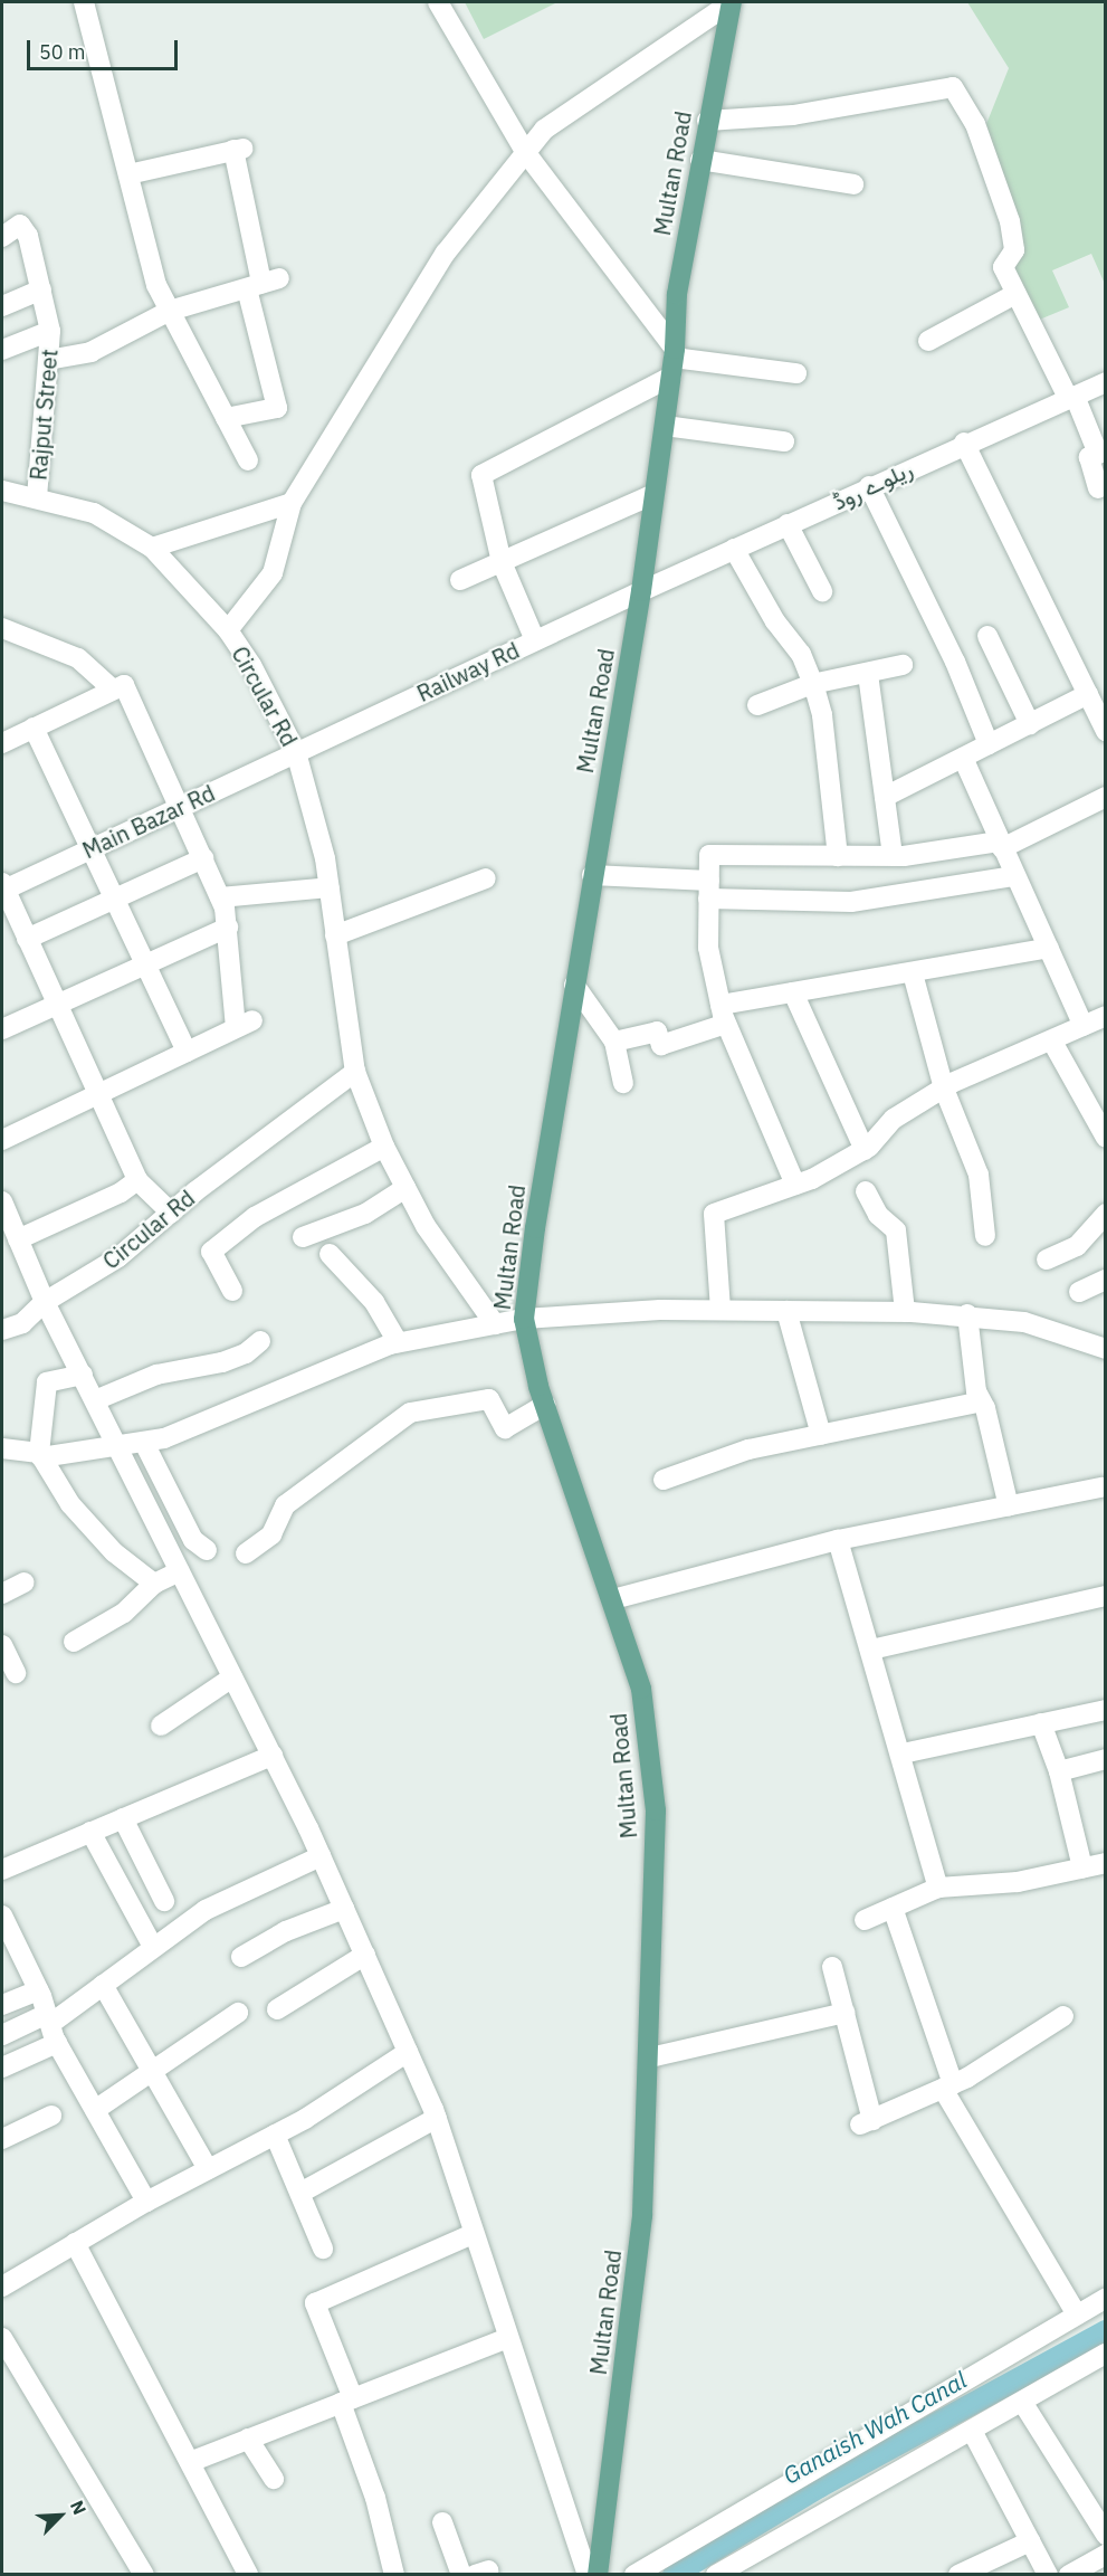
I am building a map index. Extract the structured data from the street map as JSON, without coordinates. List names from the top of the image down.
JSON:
{
  "streets": {
    "main road": ["Multan Road"],
    "street": [
      "Rajput Street",
      "ریلوے روڈ",
      "Railway Rd",
      "Circular Rd",
      "Main Bazar Rd"
    ]
  },
  "crossings": [
    ["Multan Road", "ریلوے روڈ"],
    ["Multan Road", "Railway Rd"],
    ["Rajput Street", "Circular Rd"],
    ["ریلوے روڈ", "Railway Rd"],
    ["Railway Rd", "Circular Rd"],
    ["Railway Rd", "Main Bazar Rd"],
    ["Circular Rd", "Main Bazar Rd"]
  ],
  "water": ["Ganaish Wah Canal"],
  "scale_bar": "50 m",
  "north": "top right"
}
